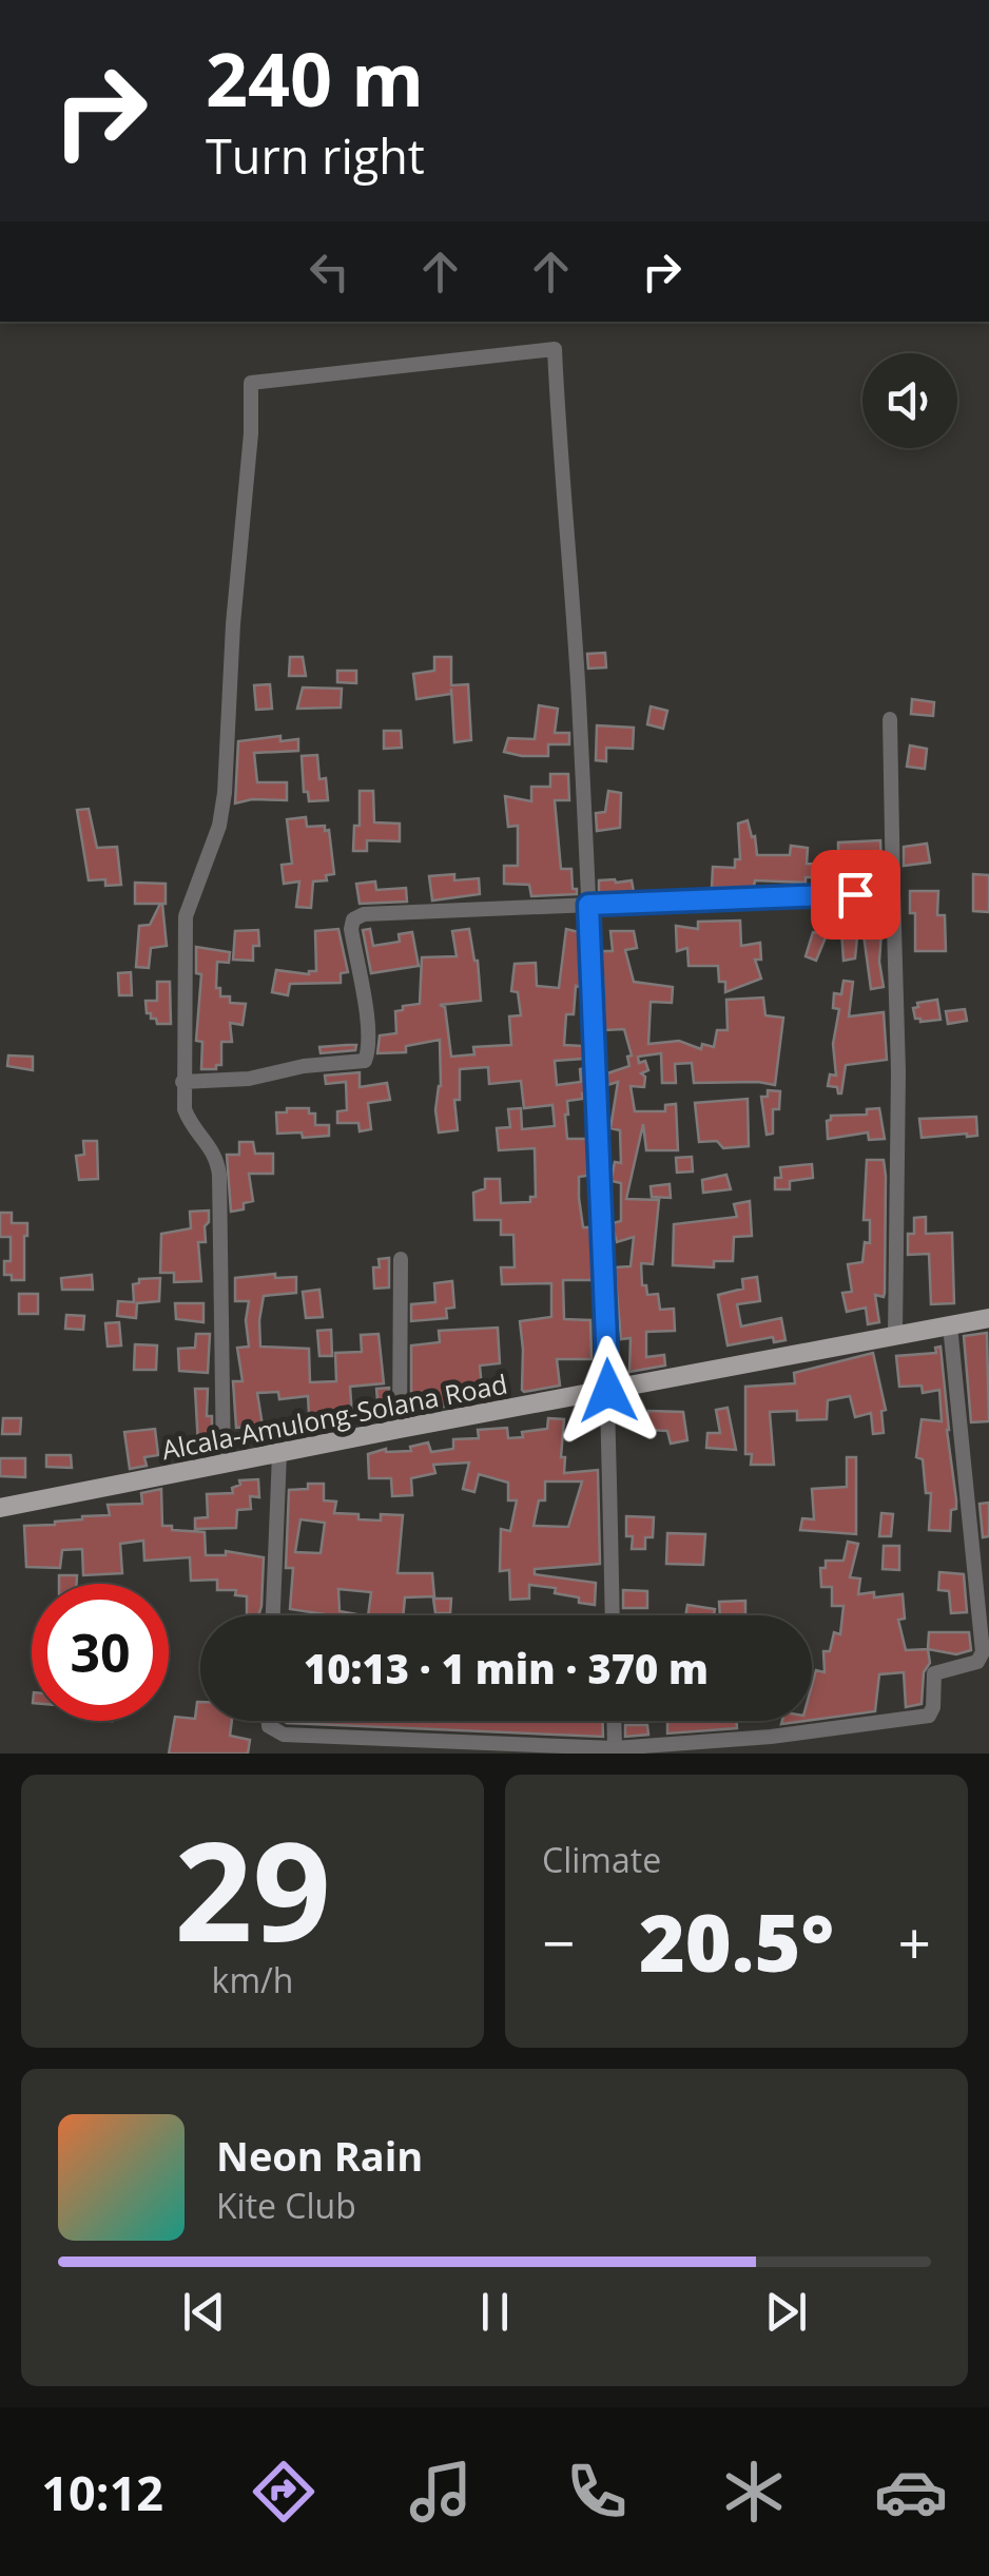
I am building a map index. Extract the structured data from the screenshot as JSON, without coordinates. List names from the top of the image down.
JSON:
{
  "streets": {
    "main road": ["Alcala-Amulong-Solana Road"]
  },
  "page": {
    "turn": ["240 m", "Turn right"],
    "limit": "30",
    "trip": "10:13 · 1 min · 370 m",
    "tile": [
      ["29", "km/h"],
      "Climate"
    ],
    "heat": ["−", "20.5°", "+"],
    "song": ["Neon Rain", "Kite Club"],
    "tabs": "10:12"
  }
}
